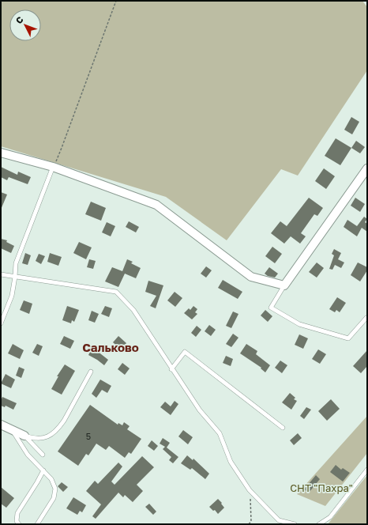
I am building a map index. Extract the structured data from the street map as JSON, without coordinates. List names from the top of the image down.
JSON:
{
  "districts": ["Сальково"],
  "parks": ["СНТ \"Пахра\""],
  "house_numbers": ["5"],
  "north": "top left"
}
